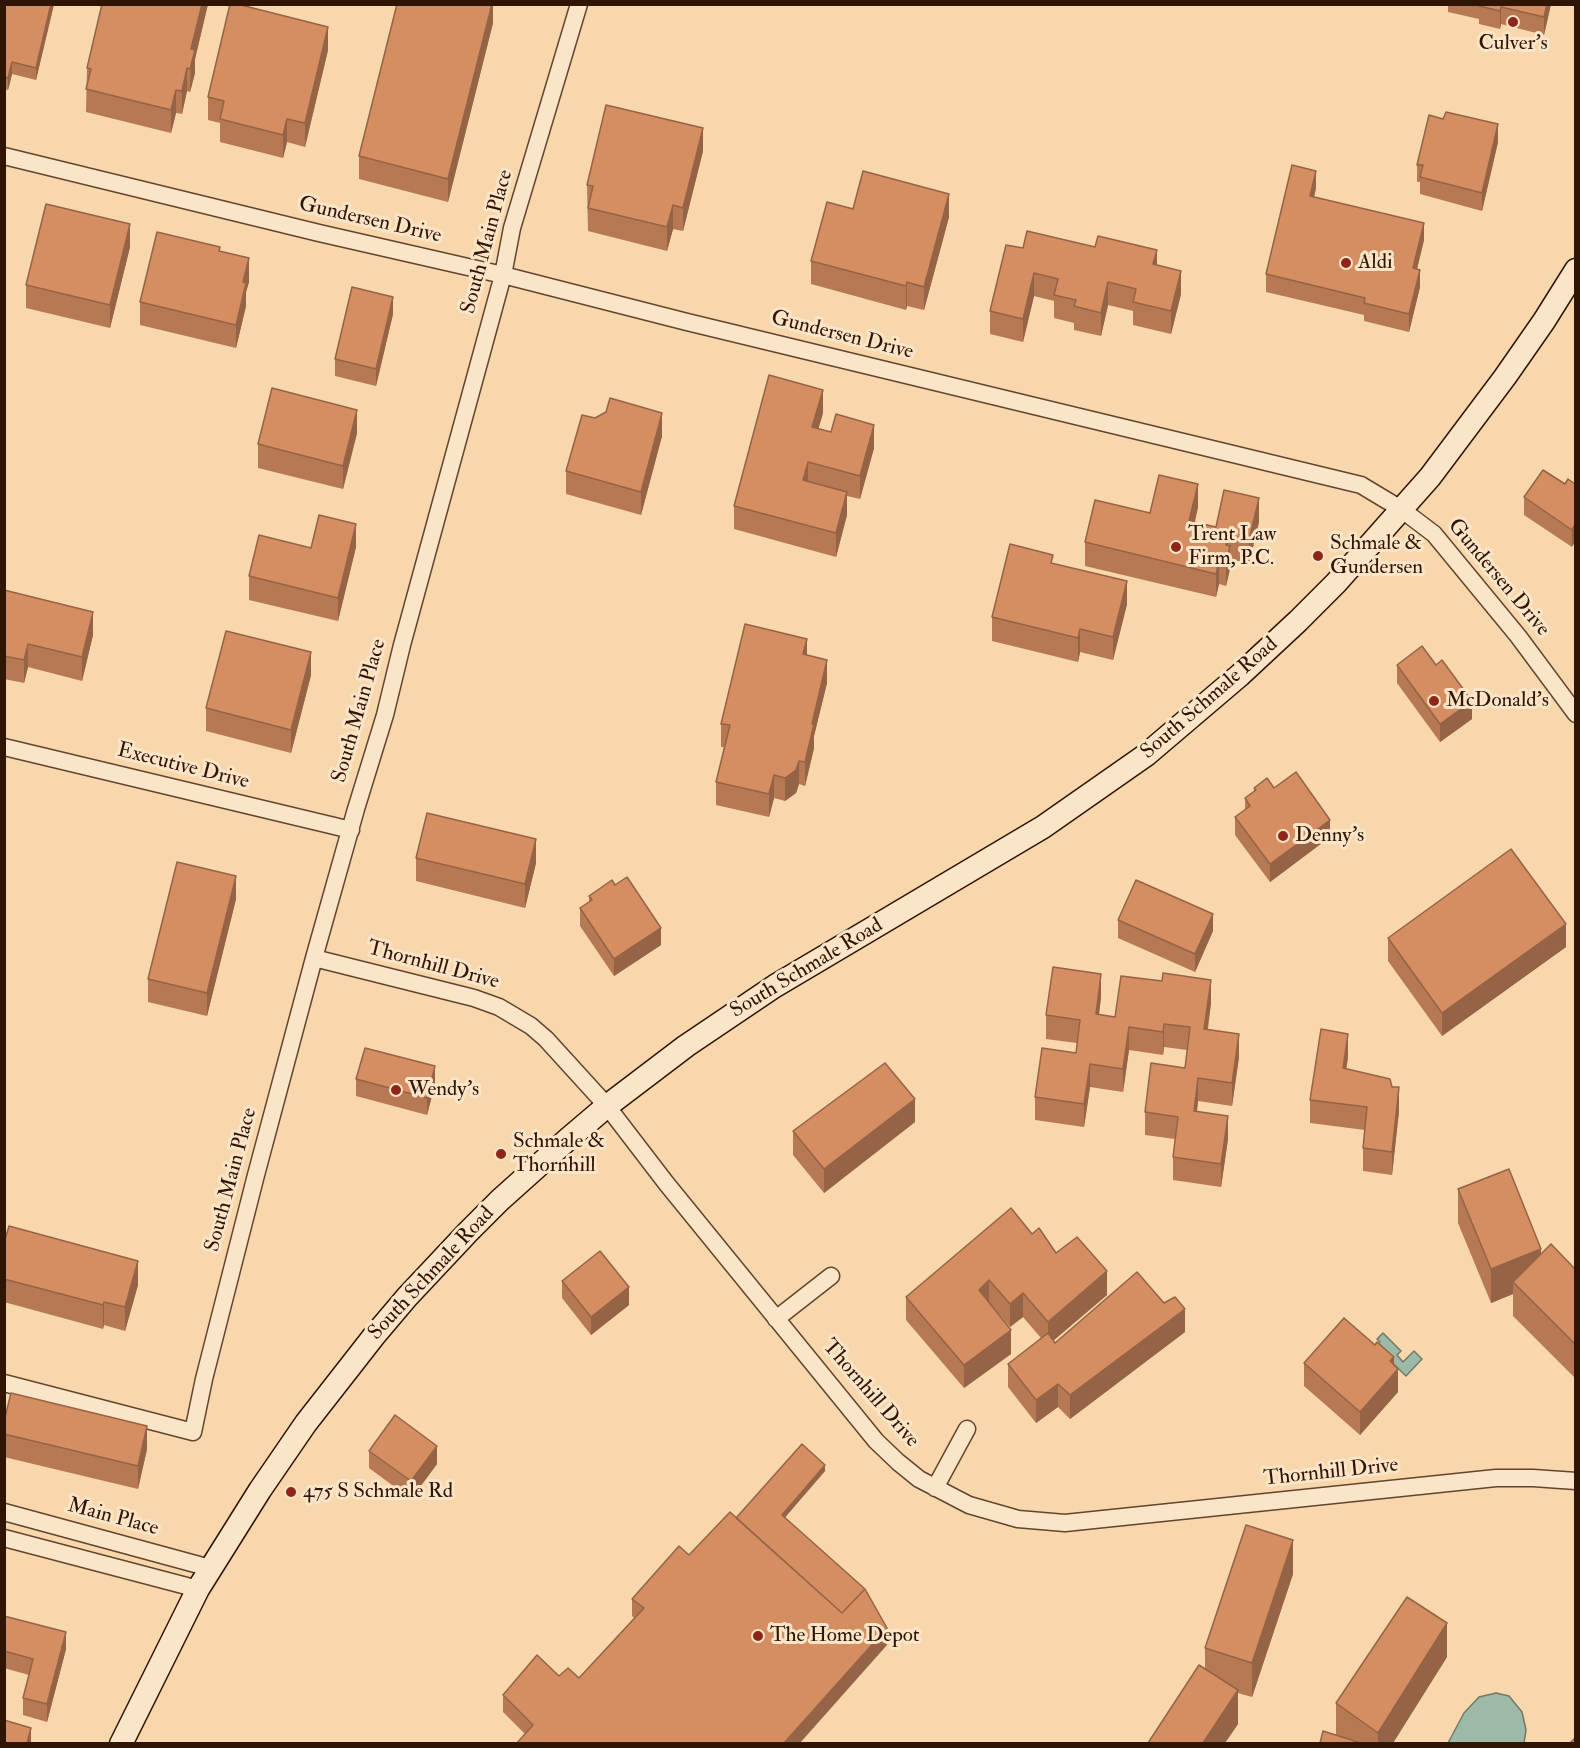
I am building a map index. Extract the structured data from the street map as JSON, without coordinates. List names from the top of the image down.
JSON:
{
  "streets": {
    "main road": ["South Schmale Road"],
    "street": [
      "Gundersen Drive",
      "South Main Place",
      "Executive Drive",
      "Thornhill Drive",
      "Main Place"
    ]
  },
  "crossings": [
    ["Gundersen Drive", "South Main Place"],
    ["Gundersen Drive", "South Schmale Road"],
    ["South Main Place", "Executive Drive"],
    ["South Main Place", "Thornhill Drive"],
    ["South Schmale Road", "Thornhill Drive"],
    ["South Schmale Road", "Main Place"]
  ],
  "places": [
    "Culver's",
    "Aldi",
    "Trent Law Firm, P.C.",
    "Schmale & Gundersen",
    "McDonald's",
    "Denny's",
    "Wendy's",
    "Schmale & Thornhill",
    "475 S Schmale Rd",
    "The Home Depot"
  ]
}
